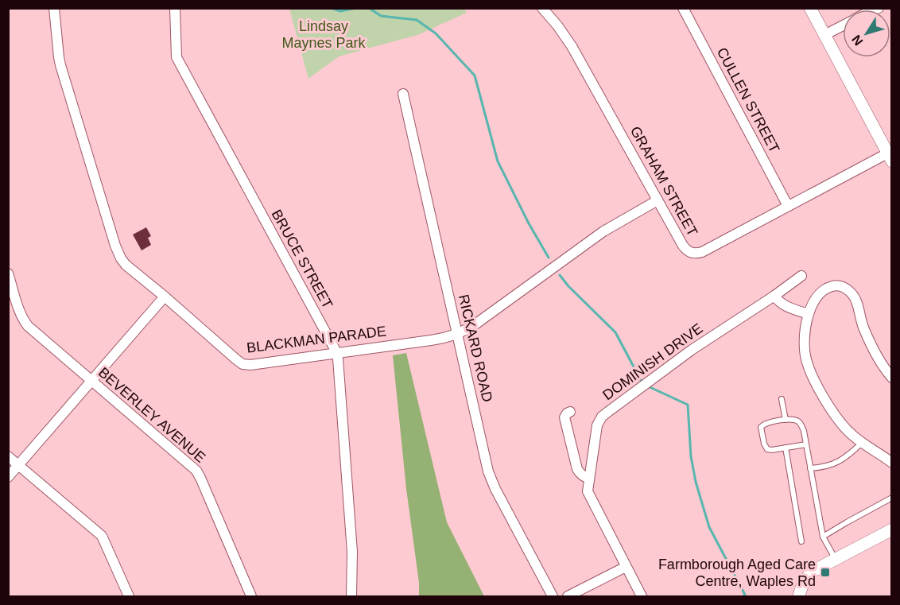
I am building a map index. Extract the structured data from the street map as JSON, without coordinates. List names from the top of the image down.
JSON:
{
  "streets": {
    "street": [
      "CULLEN STREET",
      "GRAHAM STREET",
      "BRUCE STREET",
      "BLACKMAN PARADE",
      "RICKARD ROAD",
      "DOMINISH DRIVE",
      "BEVERLEY AVENUE"
    ]
  },
  "crossings": [
    ["CULLEN STREET", "GRAHAM STREET"],
    ["GRAHAM STREET", "BLACKMAN PARADE"],
    ["BRUCE STREET", "BLACKMAN PARADE"],
    ["BLACKMAN PARADE", "RICKARD ROAD"]
  ],
  "parks": ["Lindsay Maynes Park"],
  "places": {
    "transit": ["Farmborough Aged Care Centre, Waples Rd"]
  },
  "north": "bottom left"
}
